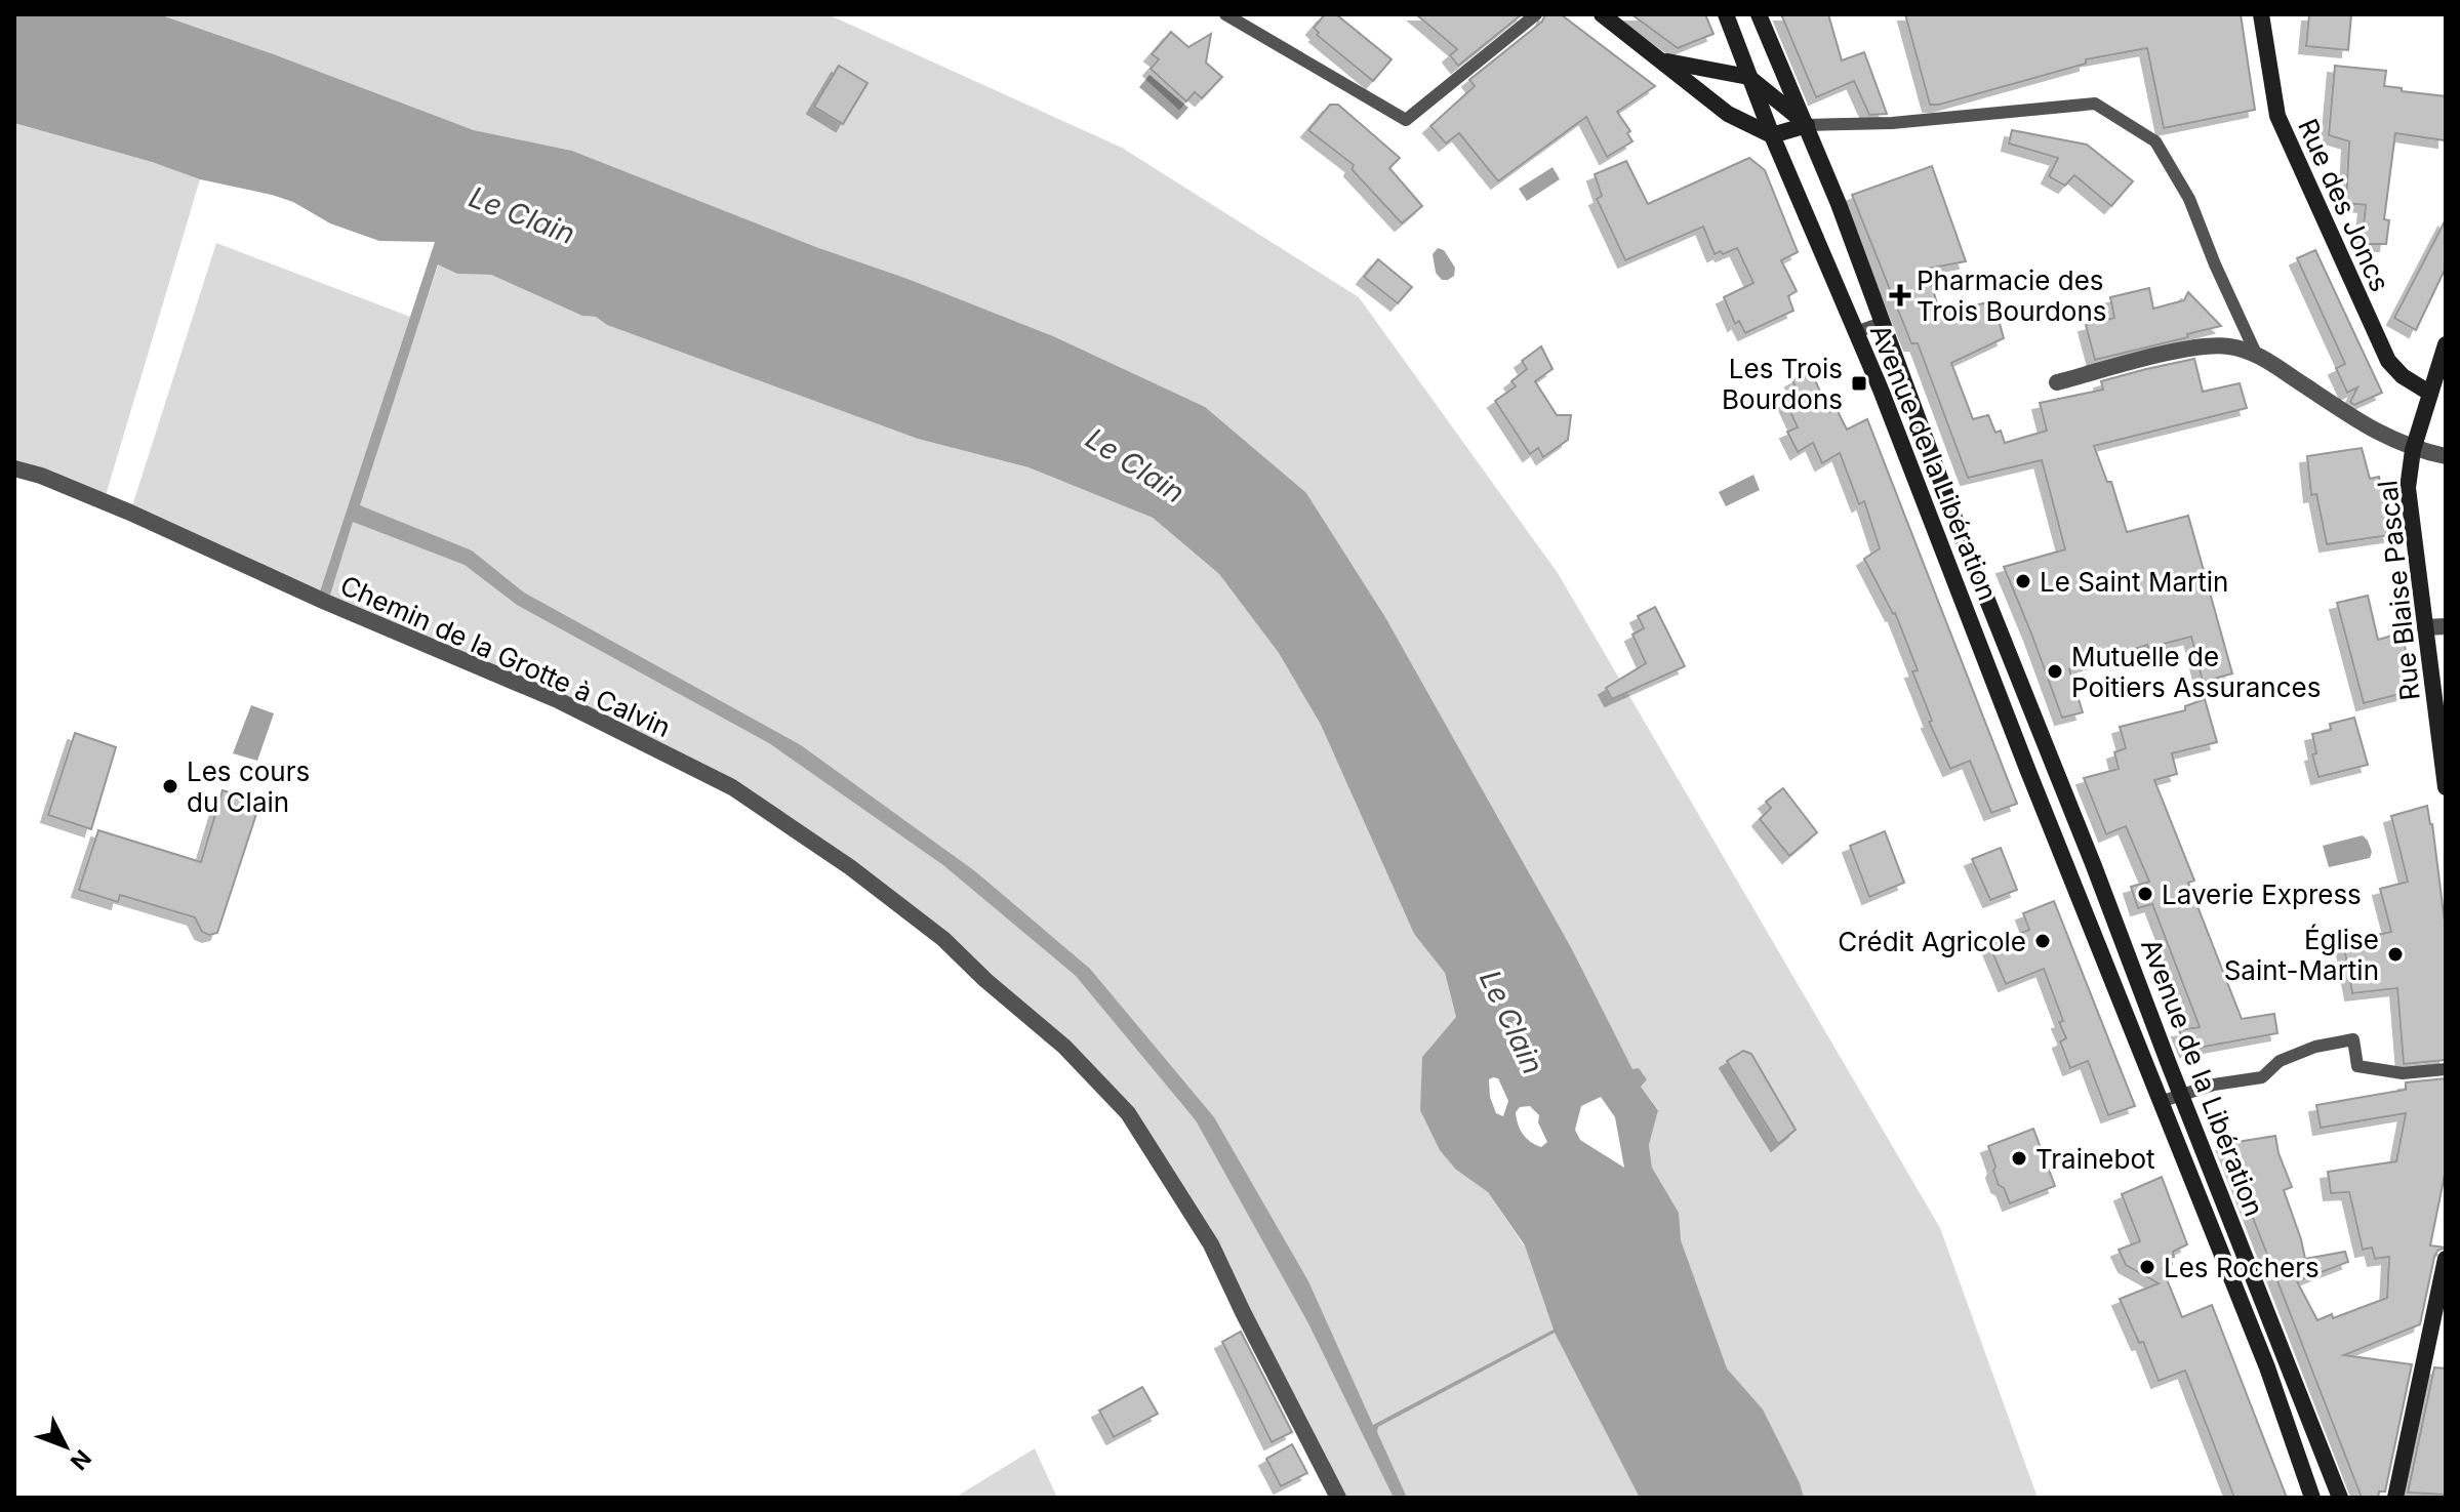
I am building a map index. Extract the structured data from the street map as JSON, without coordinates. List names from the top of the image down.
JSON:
{
  "streets": {
    "main road": ["Rue des Joncs", "Avenue de la Libération", "Rue Blaise Pascal"],
    "street": ["Chemin de la Grotte à Calvin"]
  },
  "crossings": [
    ["Rue des Joncs", "Rue Blaise Pascal"]
  ],
  "water": ["Le Clain"],
  "places": {
    "health": ["Pharmacie des Trois Bourdons"],
    "transit": ["Les Trois Bourdons"],
    "other": [
      "Le Saint Martin",
      "Mutuelle de Poitiers Assurances",
      "Les cours du Clain",
      "Laverie Express",
      "Crédit Agricole",
      "Église Saint-Martin",
      "Trainebot",
      "Les Rochers"
    ]
  },
  "north": "bottom right"
}
